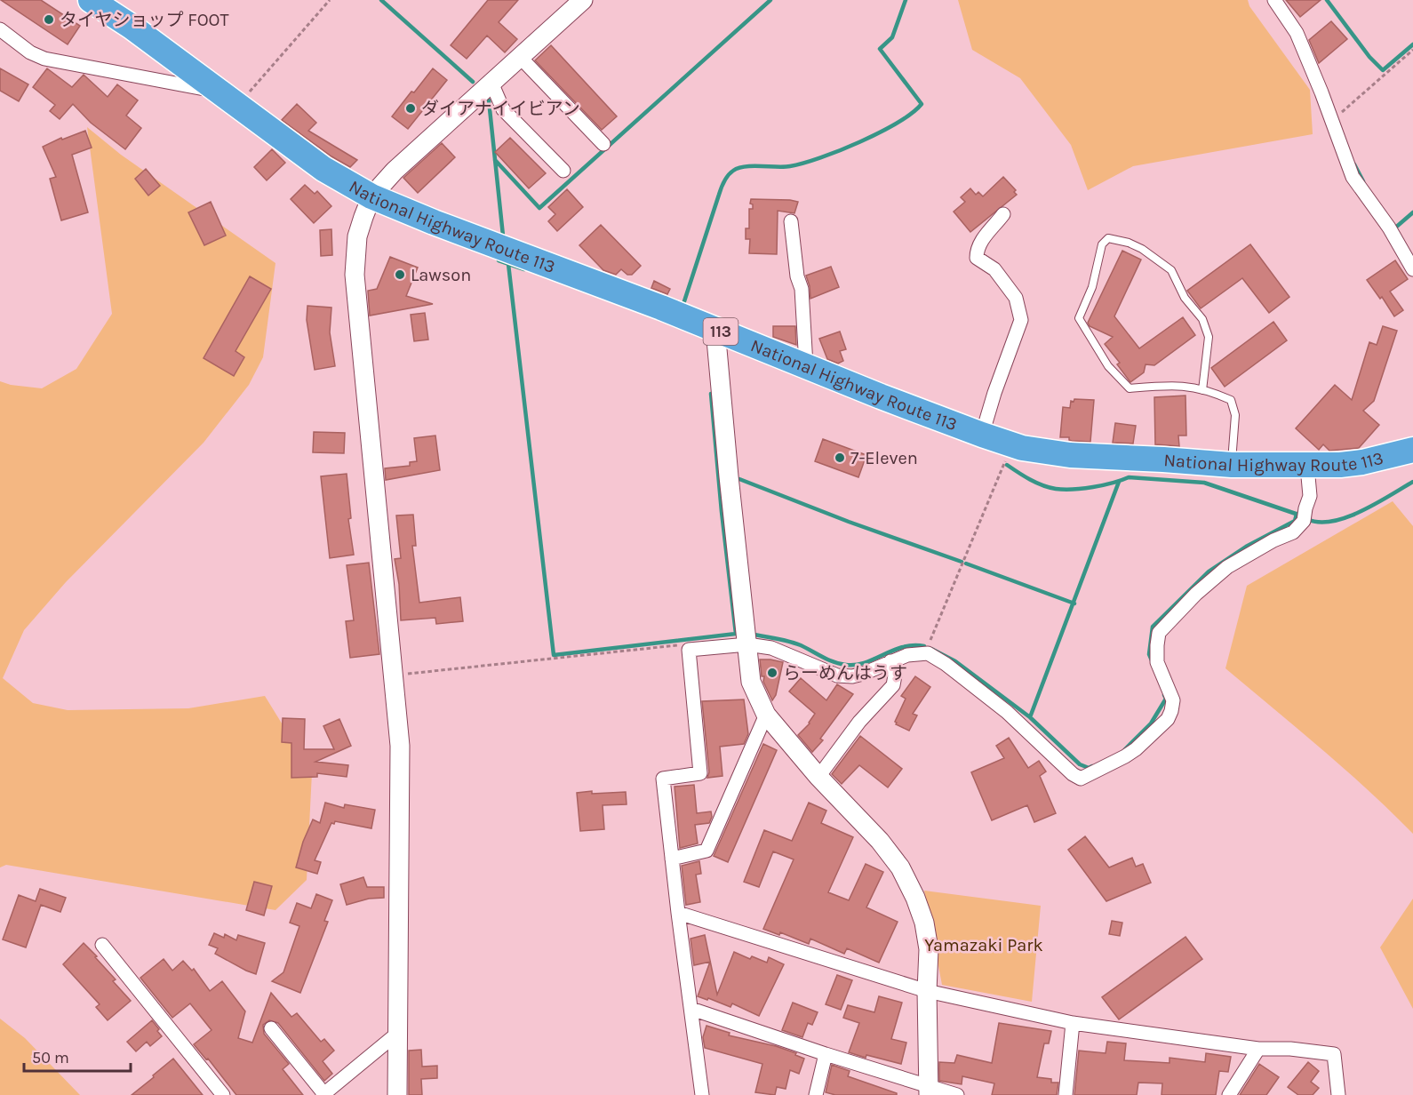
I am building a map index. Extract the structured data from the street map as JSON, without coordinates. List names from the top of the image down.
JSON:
{
  "streets": {
    "highway": ["National Highway Route 113", "113"]
  },
  "parks": ["Yamazaki Park"],
  "places": [
    "タイヤショップ FOOT",
    "ダイアナイイビアン",
    "Lawson",
    "7-Eleven",
    "らーめんはうす"
  ],
  "scale_bar": "50 m"
}
